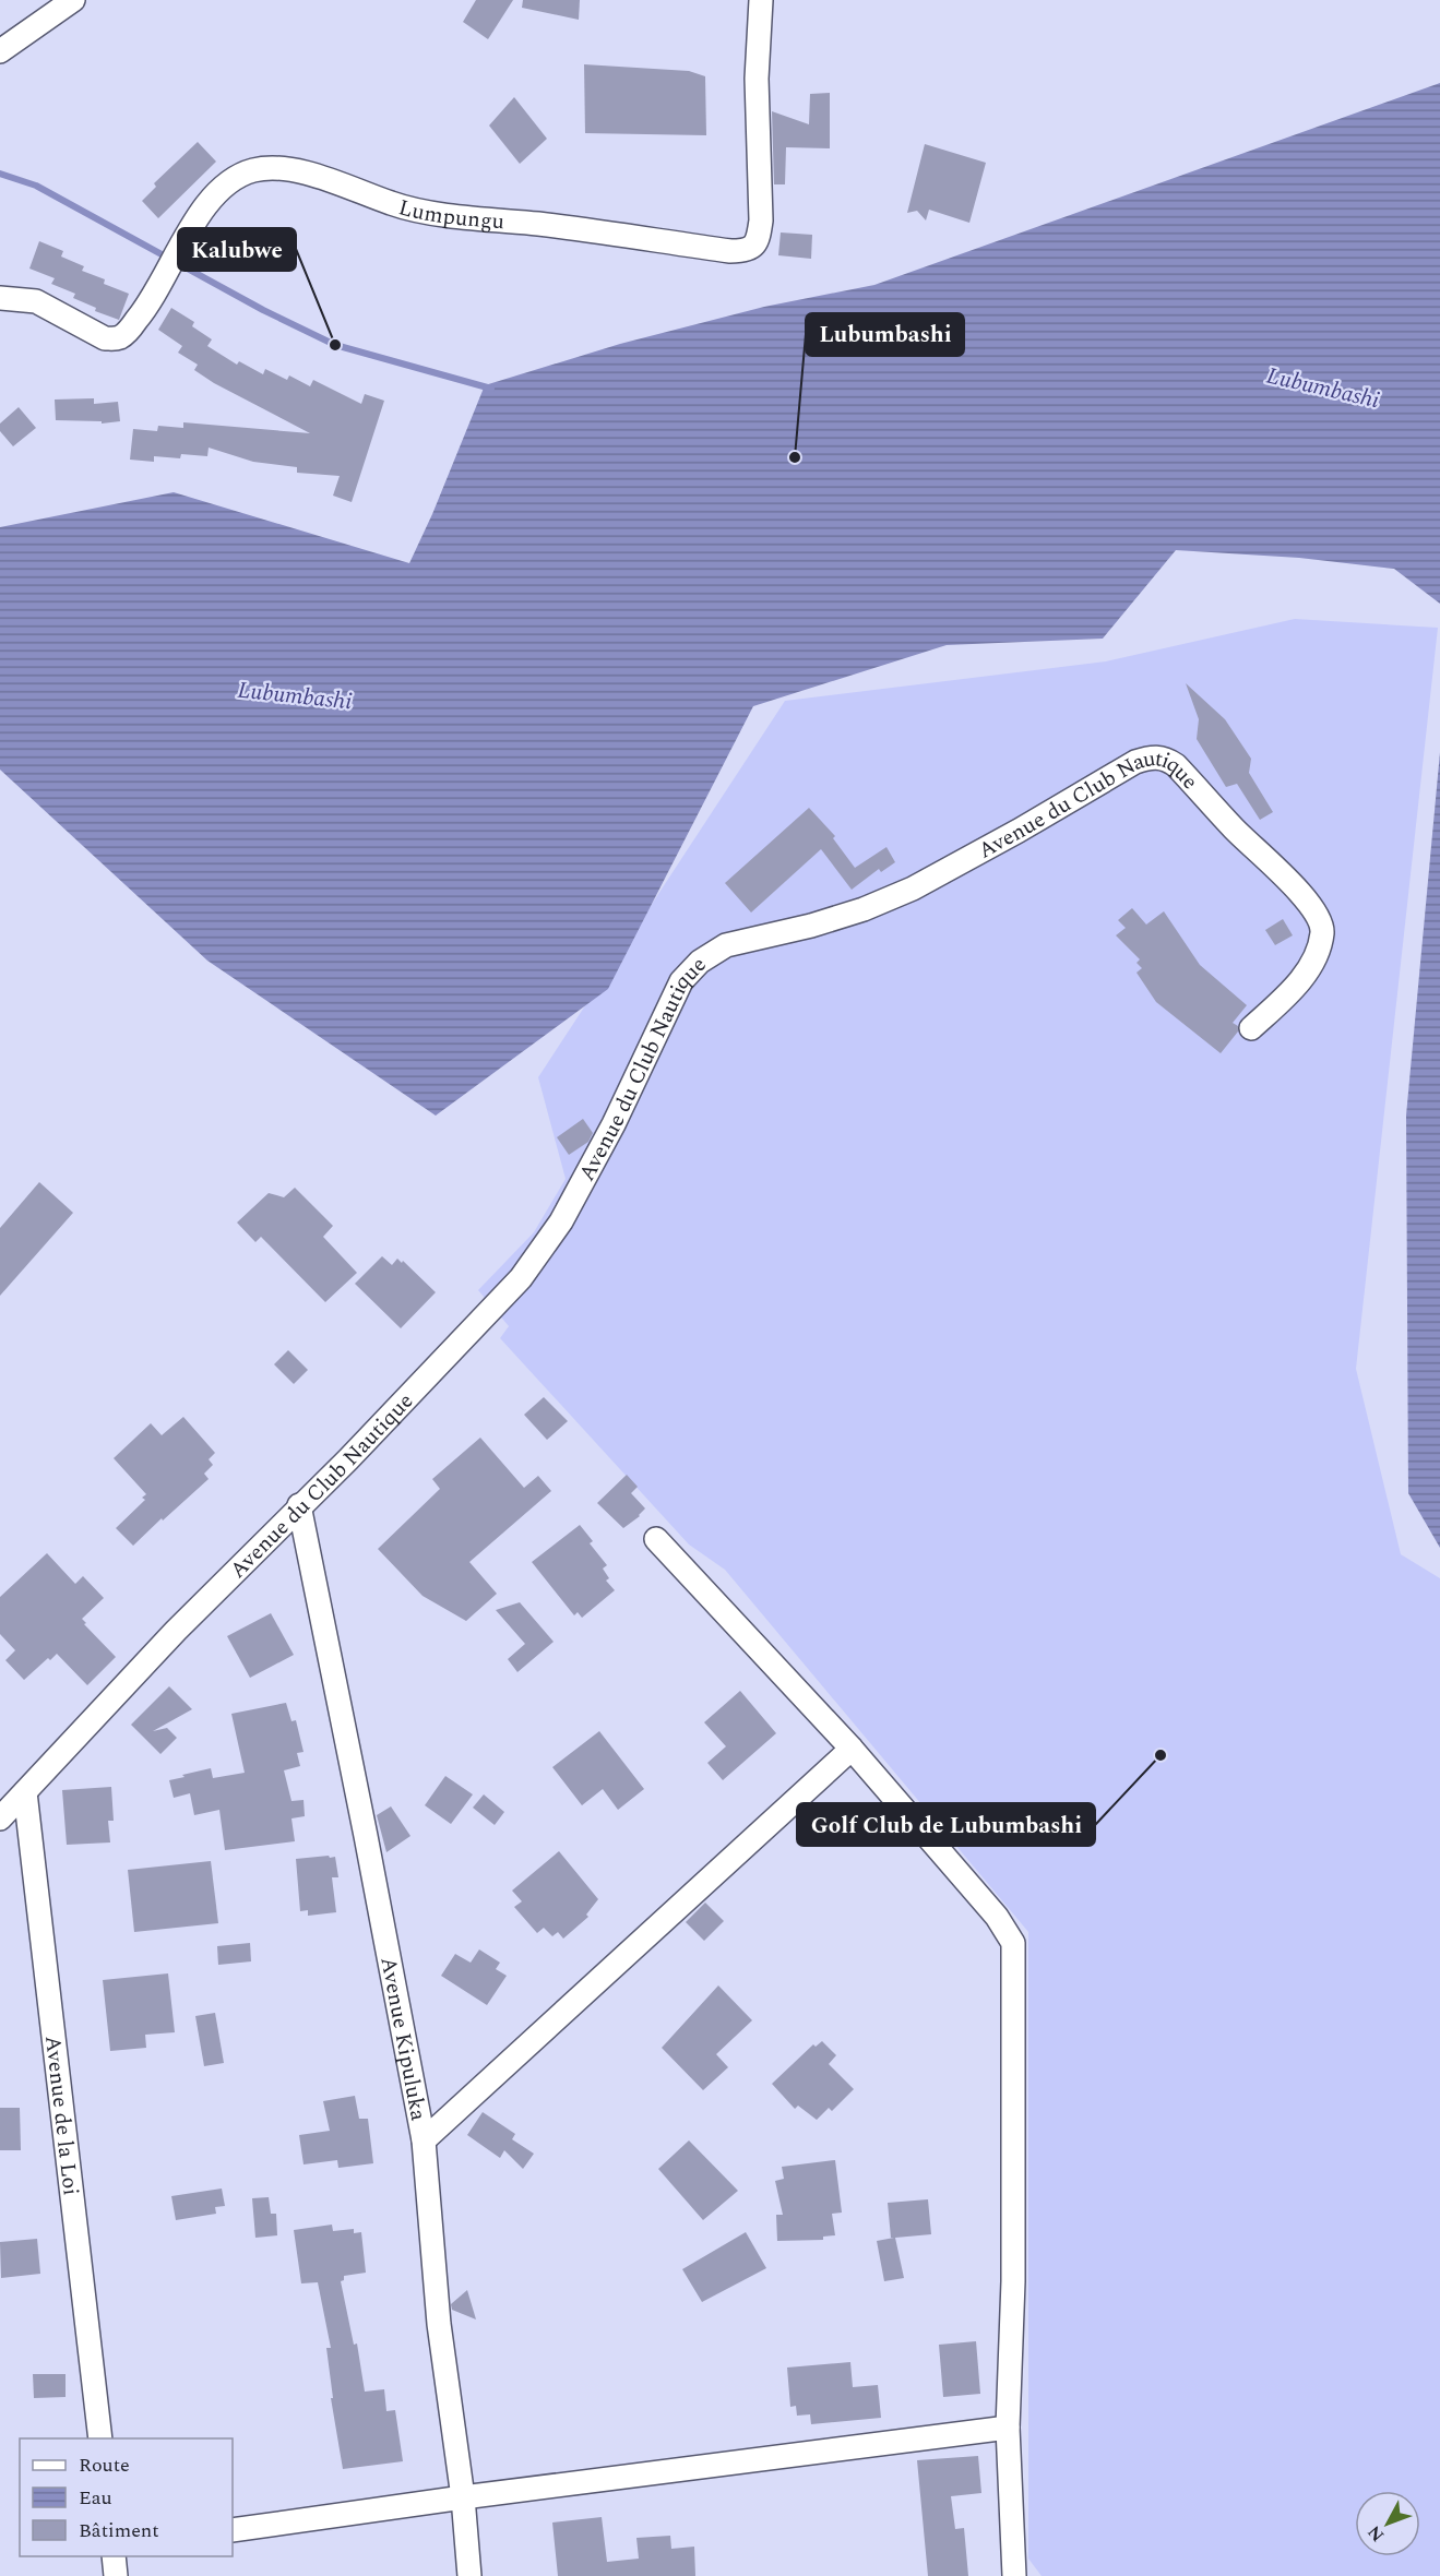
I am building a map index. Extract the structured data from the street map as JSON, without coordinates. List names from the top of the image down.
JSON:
{
  "streets": {
    "street": [
      "Lumpungu",
      "Avenue du Club Nautique",
      "Avenue Kipuluka",
      "Avenue de la Loi"
    ]
  },
  "crossings": [
    ["Avenue du Club Nautique", "Avenue Kipuluka"],
    ["Avenue du Club Nautique", "Avenue de la Loi"]
  ],
  "water": ["Lubumbashi"],
  "places": ["Kalubwe", "Lubumbashi", "Golf Club de Lubumbashi"],
  "legend": ["Route", "Eau", "Bâtiment"],
  "north": "bottom left"
}
